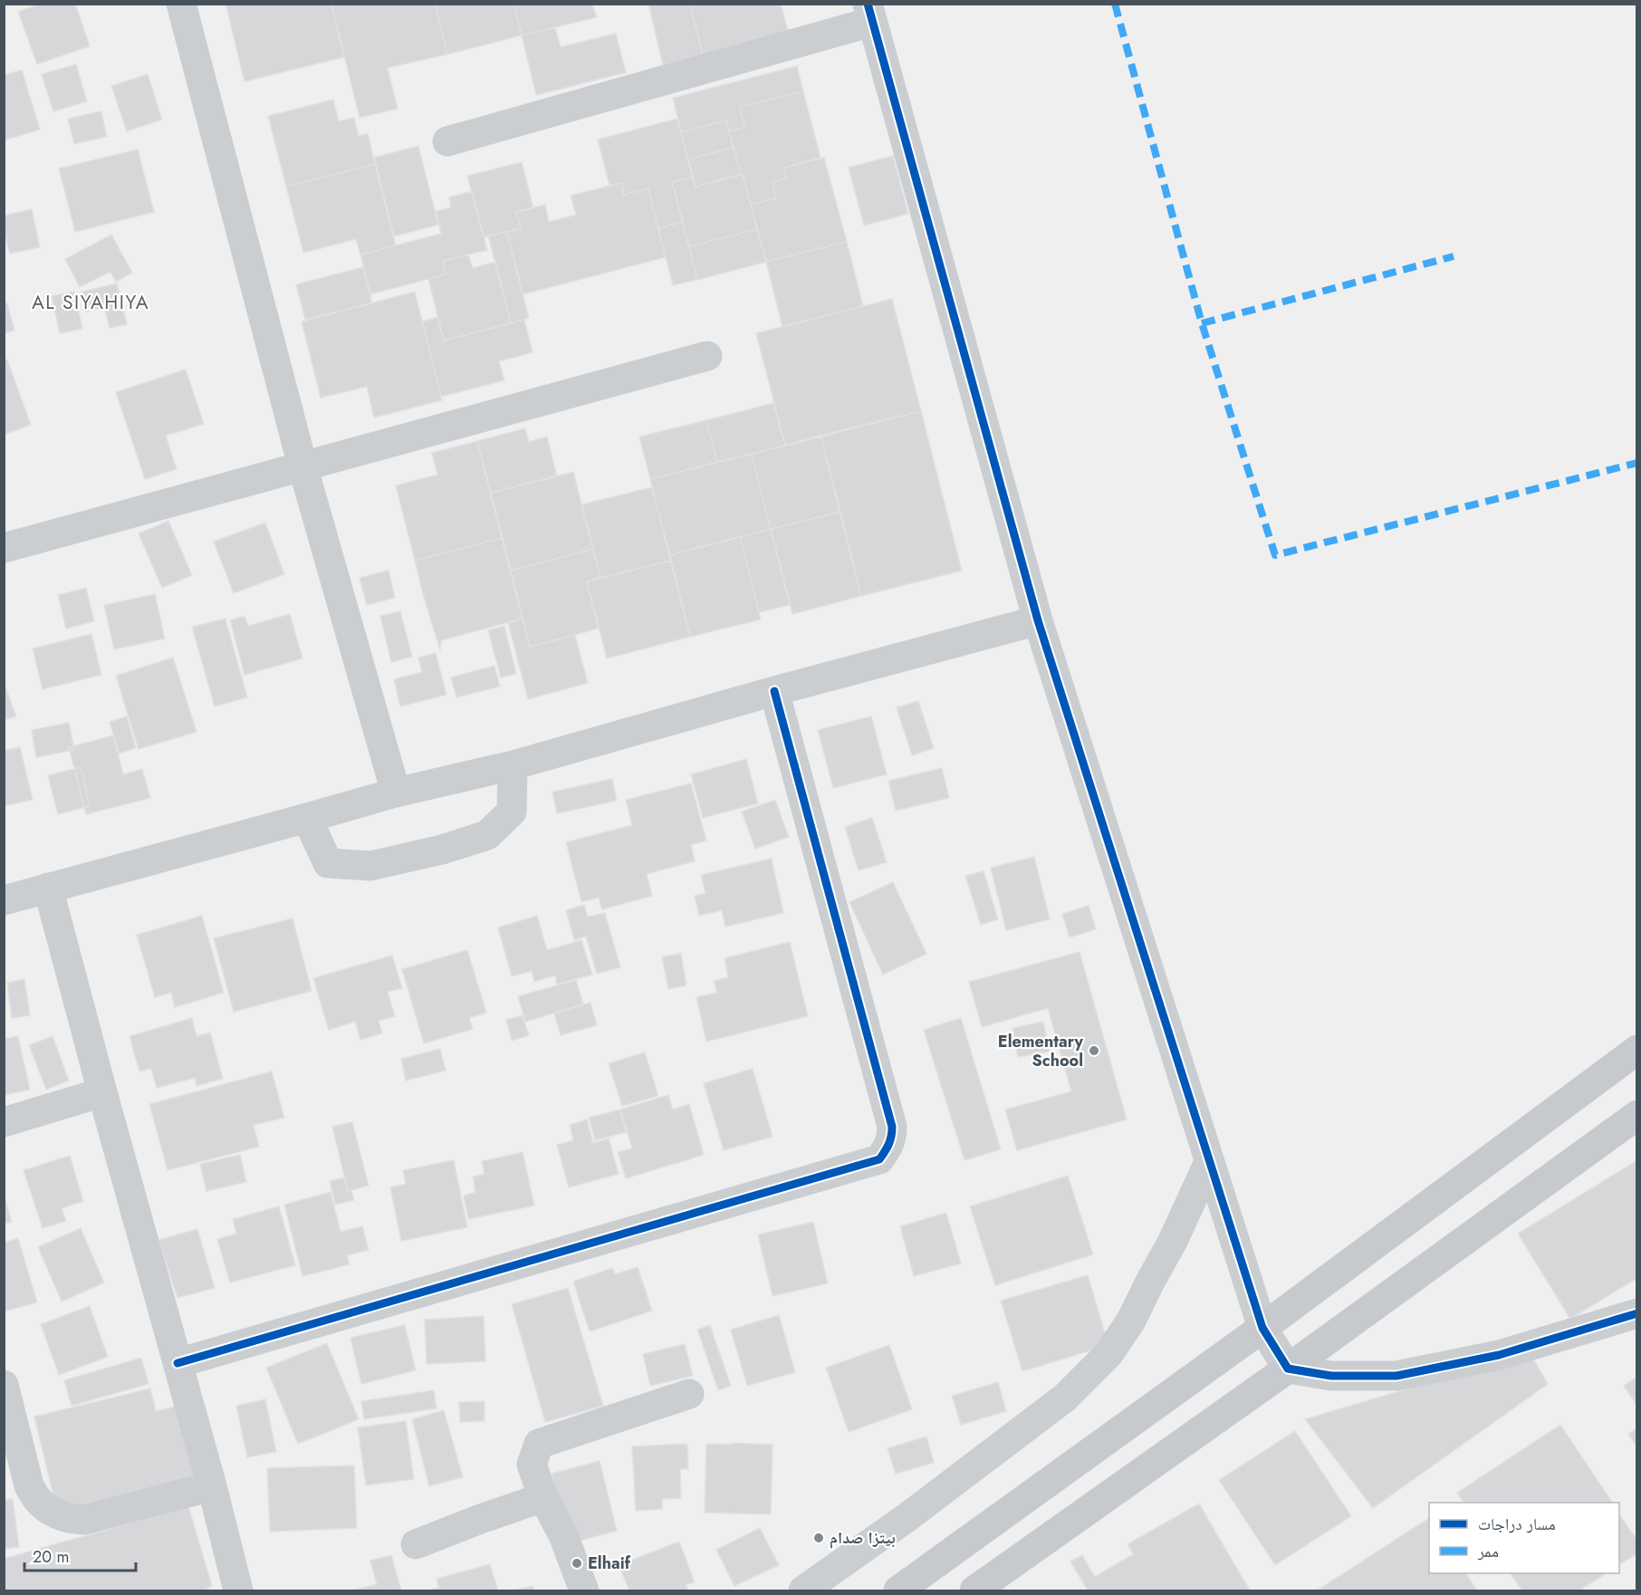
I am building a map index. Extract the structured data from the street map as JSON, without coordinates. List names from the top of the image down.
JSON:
{
  "districts": ["AL SIYAHIYA"],
  "places": ["Elementary School", "بيتزا صدام", "Elhaif"],
  "legend": ["مسار دراجات", "ممر"],
  "scale_bar": "20 m"
}
